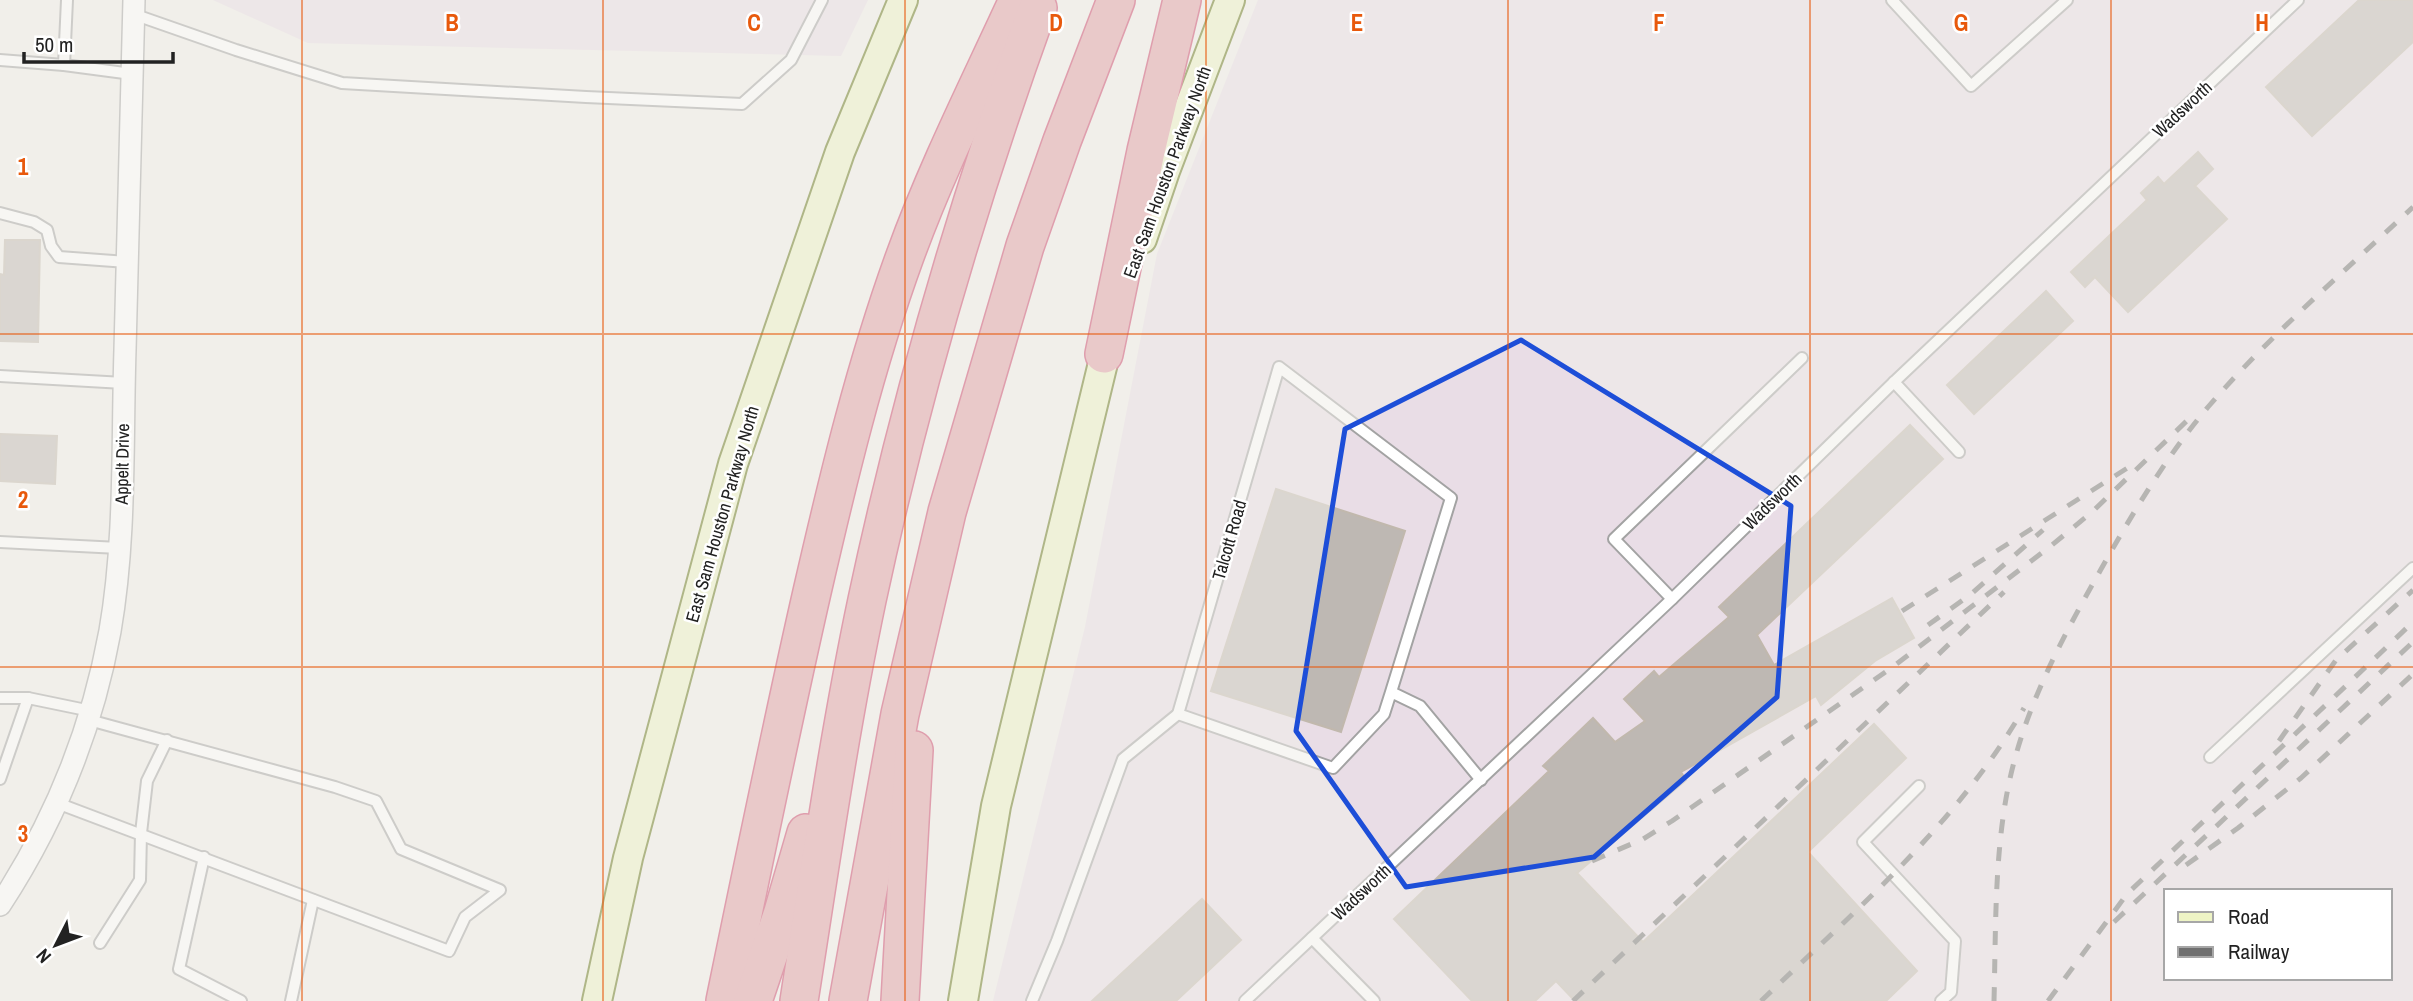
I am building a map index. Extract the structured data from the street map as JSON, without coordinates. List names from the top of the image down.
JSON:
{
  "streets": {
    "main road": ["East Sam Houston Parkway North"],
    "street": ["Appelt Drive"],
    "lane": ["Wadsworth", "Talcott Road"]
  },
  "legend": ["Road", "Railway"],
  "scale_bar": "50 m",
  "north": "bottom left",
  "grid": {
    "columns": [
      "B",
      "C",
      "D",
      "E",
      "F",
      "G",
      "H"
    ],
    "rows": ["1", "2", "3"]
  }
}
